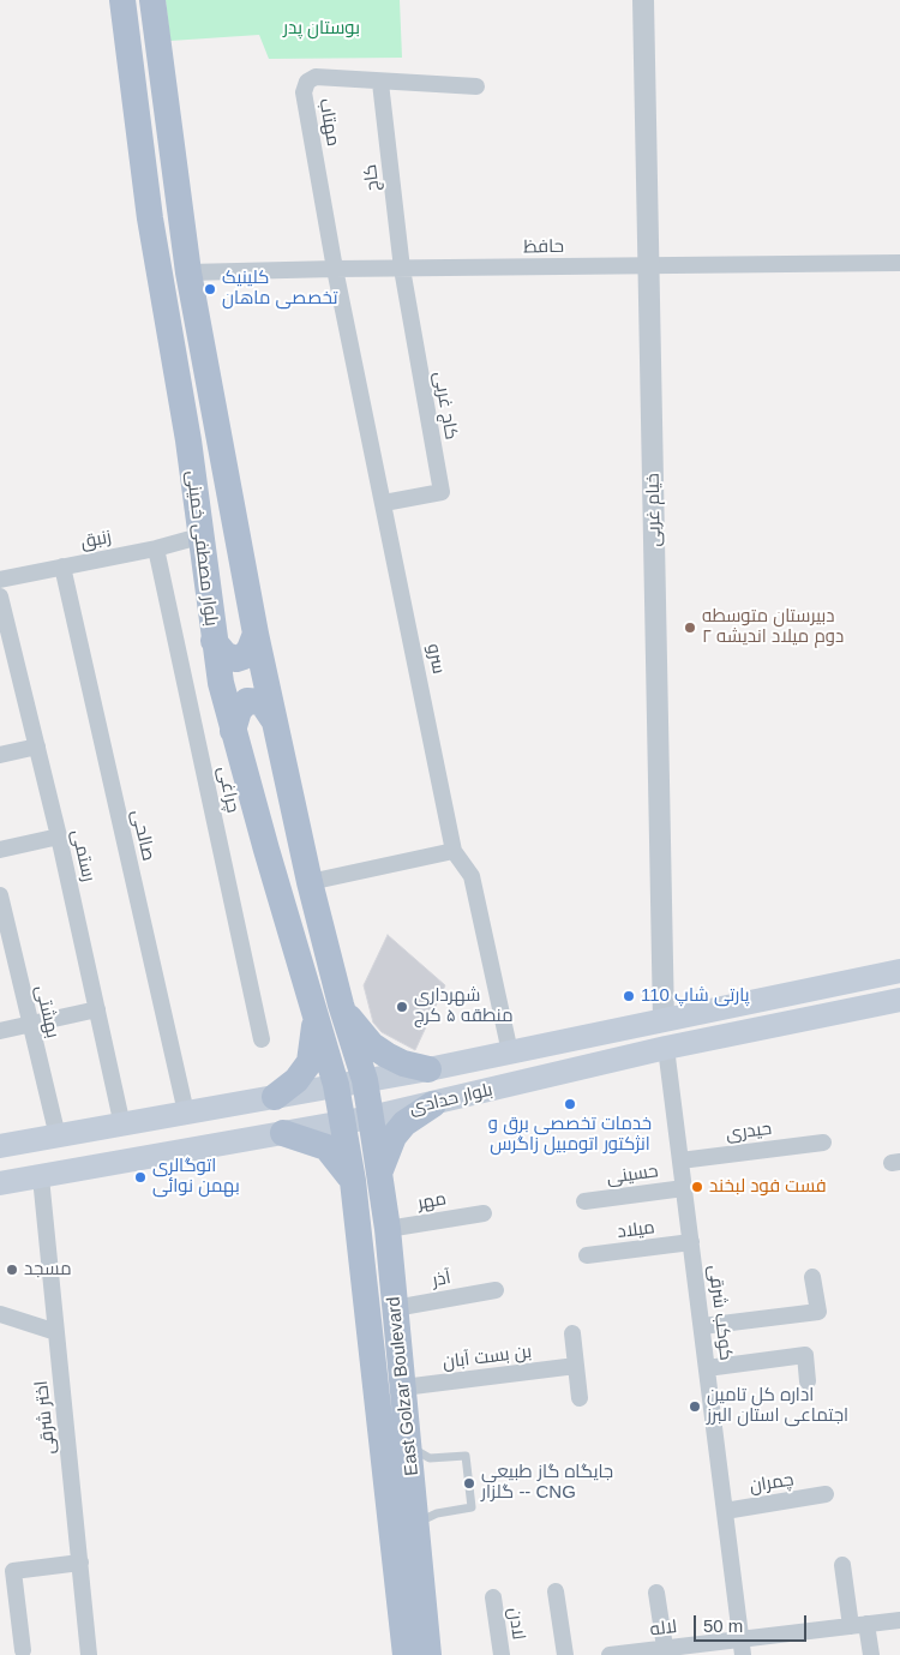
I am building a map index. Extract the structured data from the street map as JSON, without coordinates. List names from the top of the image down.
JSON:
{
  "streets": {
    "main road": ["بلوار مصطفی خمینی", "بلوار حدادی", "East Golzar Boulevard"],
    "street": [
      "مهتاب",
      "کاج",
      "حافظ",
      "کاج غربی",
      "خیام غربی",
      "زنبق",
      "سرو",
      "چراغی",
      "صالحی",
      "رستمی",
      "بهشتی",
      "حیدری",
      "حسینی",
      "مهر",
      "میلاد",
      "آذر",
      "کوکب شرقی",
      "بن بست آبان",
      "اختر شرقی",
      "چمران",
      "لادن",
      "لاله"
    ]
  },
  "crossings": [
    ["مهتاب", "کاج"],
    ["مهتاب", "حافظ"],
    ["مهتاب", "سرو"],
    ["کاج", "حافظ"],
    ["کاج", "کاج غربی"],
    ["حافظ", "کاج غربی"],
    ["حافظ", "خیام غربی"],
    ["حافظ", "بلوار مصطفی خمینی"],
    ["حافظ", "سرو"],
    ["کاج غربی", "سرو"],
    ["خیام غربی", "بلوار حدادی"],
    ["زنبق", "بلوار مصطفی خمینی"],
    ["زنبق", "چراغی"],
    ["زنبق", "صالحی"],
    ["بلوار مصطفی خمینی", "بلوار حدادی"],
    ["بلوار مصطفی خمینی", "East Golzar Boulevard"],
    ["سرو", "بلوار حدادی"],
    ["صالحی", "بلوار حدادی"],
    ["رستمی", "بلوار حدادی"],
    ["بهشتی", "بلوار حدادی"],
    ["بلوار حدادی", "کوکب شرقی"],
    ["بلوار حدادی", "East Golzar Boulevard"],
    ["بلوار حدادی", "اختر شرقی"],
    ["حیدری", "کوکب شرقی"],
    ["حسینی", "کوکب شرقی"],
    ["مهر", "East Golzar Boulevard"],
    ["میلاد", "کوکب شرقی"],
    ["آذر", "East Golzar Boulevard"],
    ["کوکب شرقی", "چمران"],
    ["کوکب شرقی", "لاله"],
    ["بن بست آبان", "East Golzar Boulevard"]
  ],
  "parks": ["بوستان پدر"],
  "places": [
    "کلینیک تخصصی ماهان",
    "دبیرستان متوسطه دوم میلاد اندیشه ۲",
    "پارتی شاپ 110",
    "شهرداری منطقه ۵ کرج",
    "خدمات تخصصی برق و انژکتور اتومبیل زاگرس",
    "اتوگالری بهمن نوائی",
    "فست فود لبخند",
    "مسجد",
    "اداره کل تامین اجتماعی استان البرز",
    "جایگاه گاز طبیعی گلزار -- CNG"
  ],
  "scale_bar": "50 m"
}
